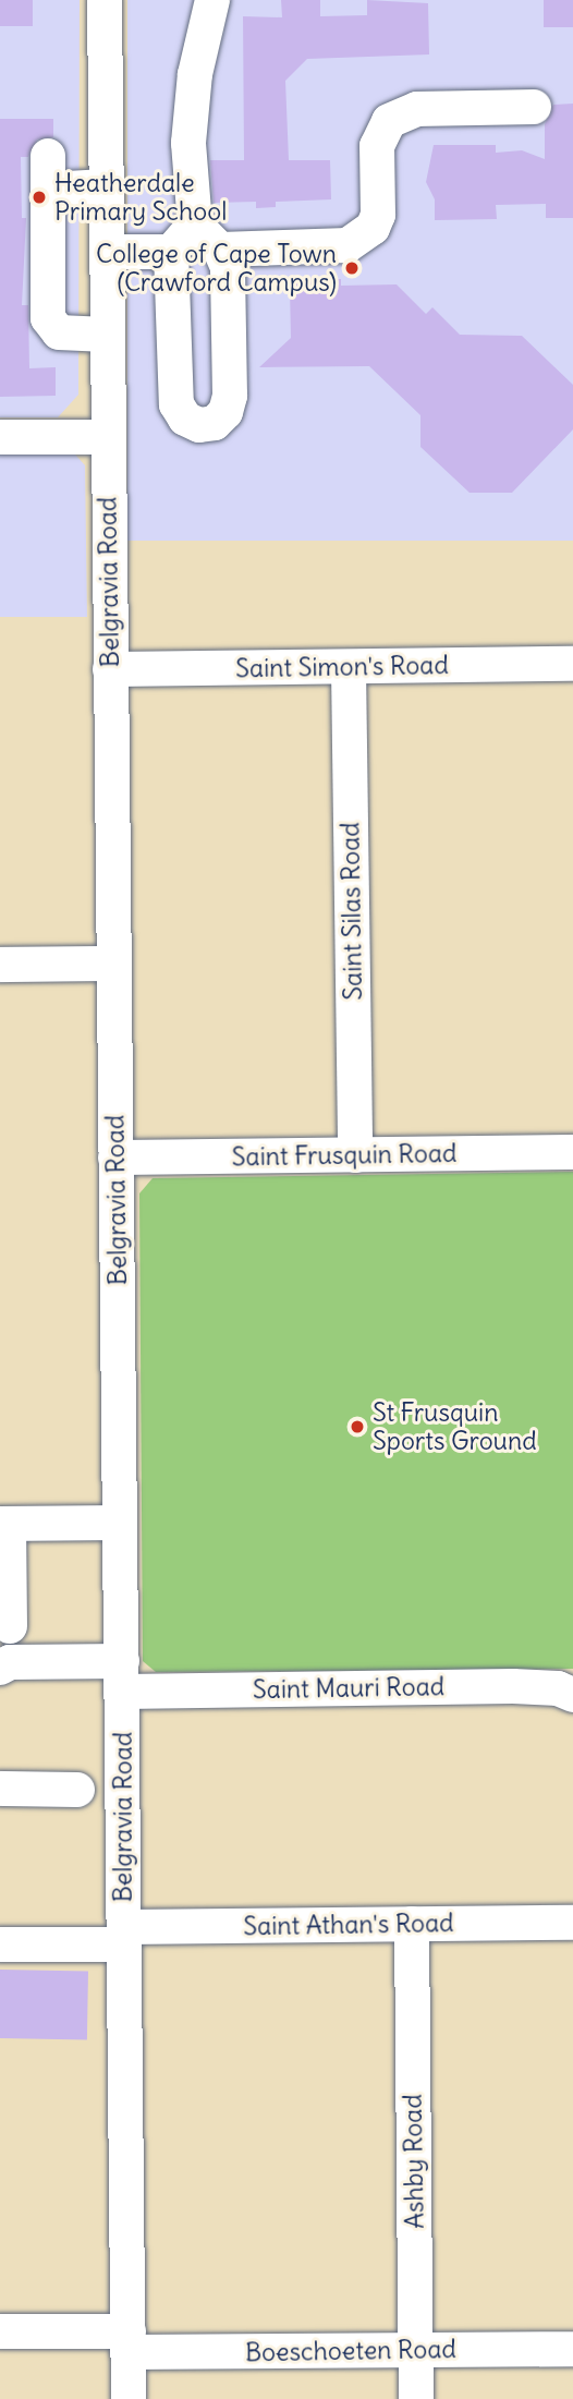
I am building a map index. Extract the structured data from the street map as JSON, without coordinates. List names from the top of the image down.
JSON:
{
  "streets": {
    "street": [
      "Belgravia Road",
      "Saint Simon's Road",
      "Saint Silas Road",
      "Saint Frusquin Road",
      "Saint Mauri Road",
      "Saint Athan's Road",
      "Ashby Road",
      "Boeschoeten Road"
    ]
  },
  "crossings": [
    ["Belgravia Road", "Saint Simon's Road"],
    ["Belgravia Road", "Saint Frusquin Road"],
    ["Belgravia Road", "Saint Mauri Road"],
    ["Belgravia Road", "Saint Athan's Road"],
    ["Belgravia Road", "Boeschoeten Road"],
    ["Saint Simon's Road", "Saint Silas Road"],
    ["Saint Silas Road", "Saint Frusquin Road"],
    ["Saint Athan's Road", "Ashby Road"],
    ["Ashby Road", "Boeschoeten Road"]
  ],
  "places": ["Heatherdale Primary School", "College of Cape Town (Crawford Campus)", "St Frusquin Sports Ground"]
}
